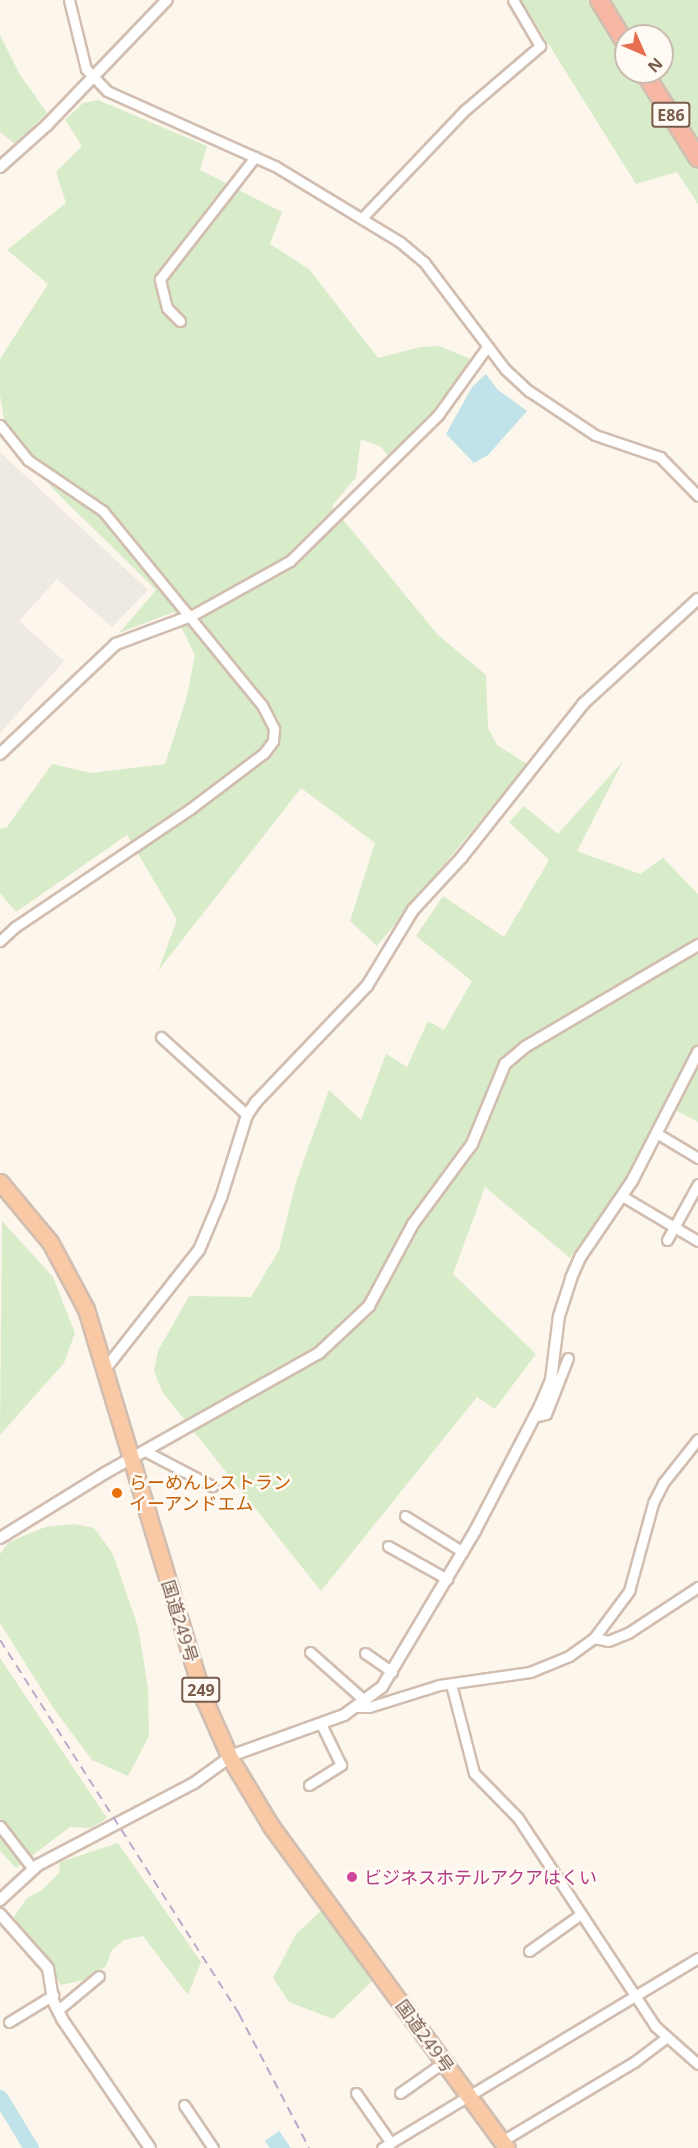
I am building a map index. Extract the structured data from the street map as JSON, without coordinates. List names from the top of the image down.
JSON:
{
  "streets": {
    "highway": ["E86", "国道249号", "249"]
  },
  "places": ["らーめんレストラン イーアンドエム", "ビジネスホテルアクアはくい"],
  "north": "bottom right"
}
